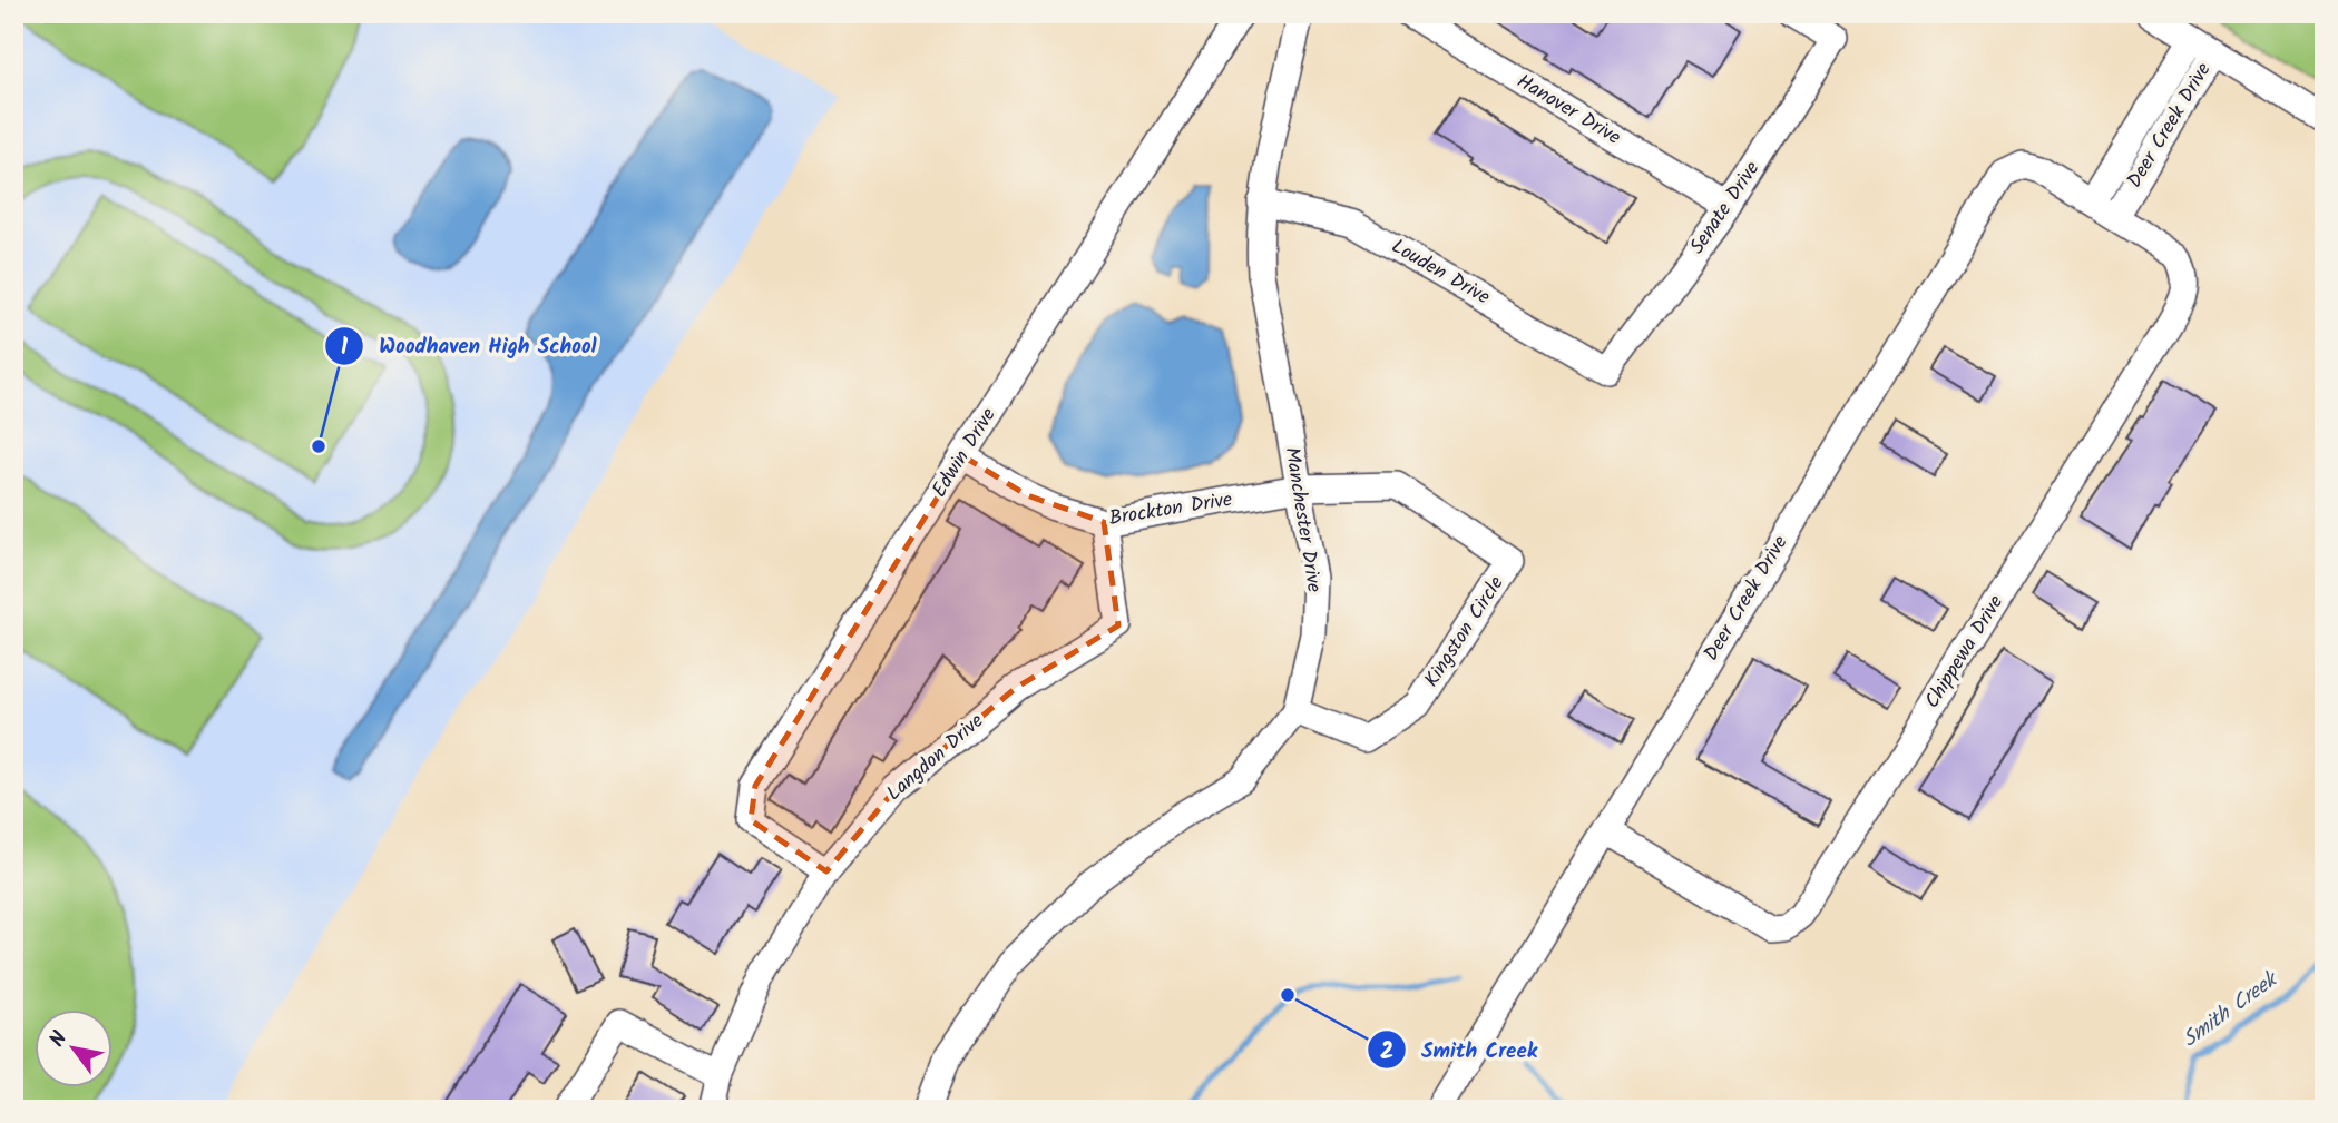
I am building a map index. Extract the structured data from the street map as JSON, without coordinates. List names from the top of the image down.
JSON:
{
  "streets": {
    "street": [
      "Hanover Drive",
      "Deer Creek Drive",
      "Senate Drive",
      "Louden Drive",
      "Edwin Drive",
      "Brockton Drive",
      "Manchester Drive",
      "Kingston Circle",
      "Chippewa Drive",
      "Langdon Drive"
    ]
  },
  "crossings": [
    ["Hanover Drive", "Senate Drive"],
    ["Deer Creek Drive", "Chippewa Drive"],
    ["Senate Drive", "Louden Drive"],
    ["Louden Drive", "Manchester Drive"],
    ["Edwin Drive", "Brockton Drive"],
    ["Edwin Drive", "Langdon Drive"],
    ["Brockton Drive", "Manchester Drive"],
    ["Brockton Drive", "Kingston Circle"],
    ["Brockton Drive", "Langdon Drive"],
    ["Manchester Drive", "Kingston Circle"]
  ],
  "water": ["Smith Creek"],
  "places": ["Woodhaven High School", "Smith Creek"],
  "north": "top left"
}
